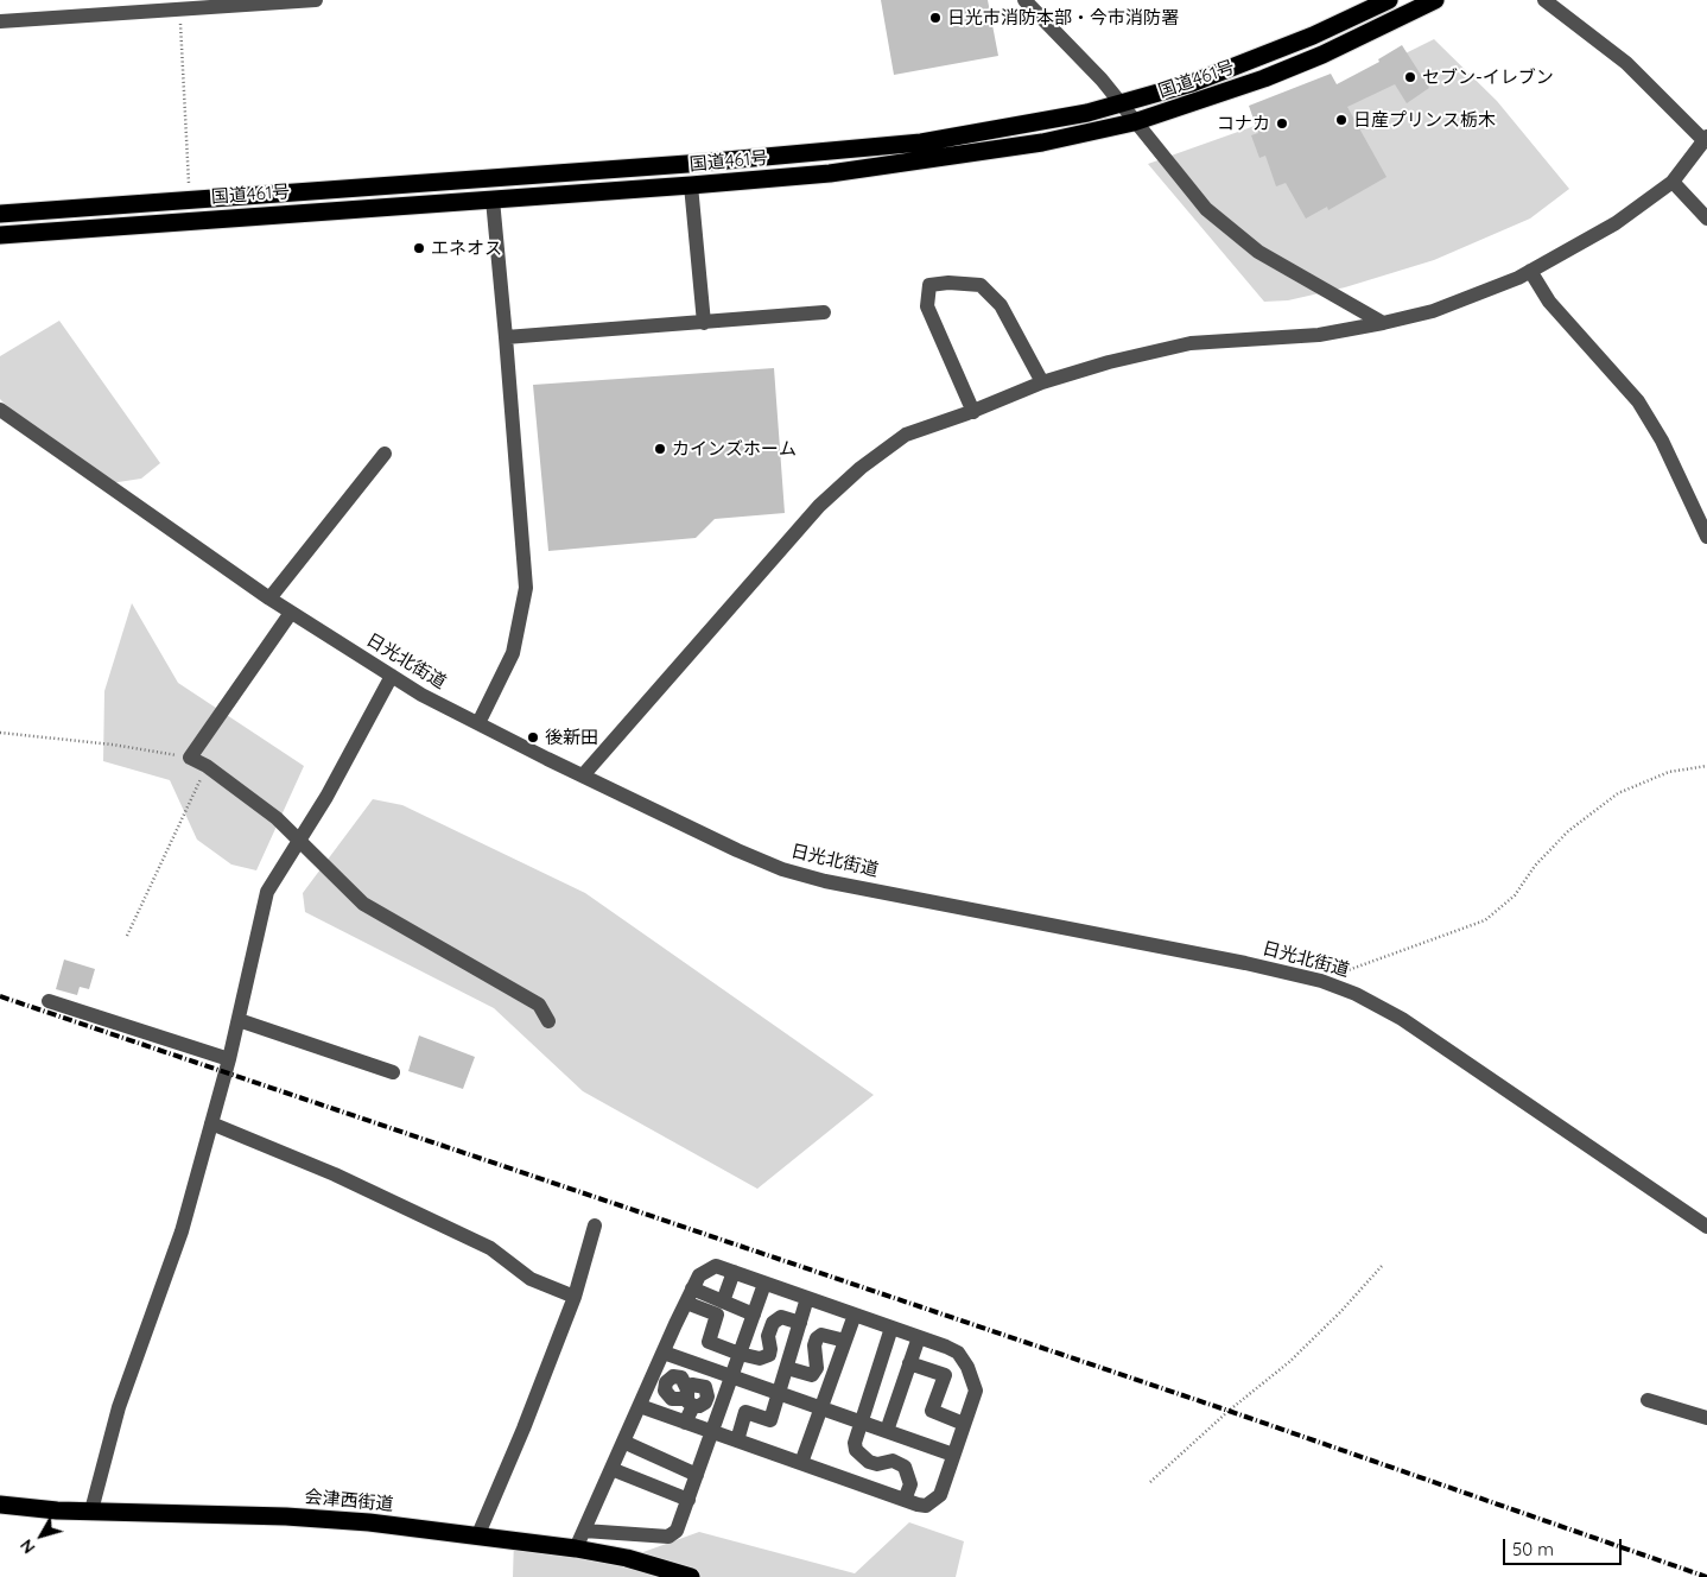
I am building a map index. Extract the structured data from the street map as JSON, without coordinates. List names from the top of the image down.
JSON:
{
  "streets": {
    "highway": ["国道461号", "会津西街道"],
    "street": ["日光北街道"]
  },
  "places": [
    "日光市消防本部・今市消防署",
    "セブン-イレブン",
    "日産プリンス栃木",
    "コナカ",
    "エネオス",
    "カインズホーム",
    "後新田"
  ],
  "scale_bar": "50 m",
  "north": "bottom left"
}
